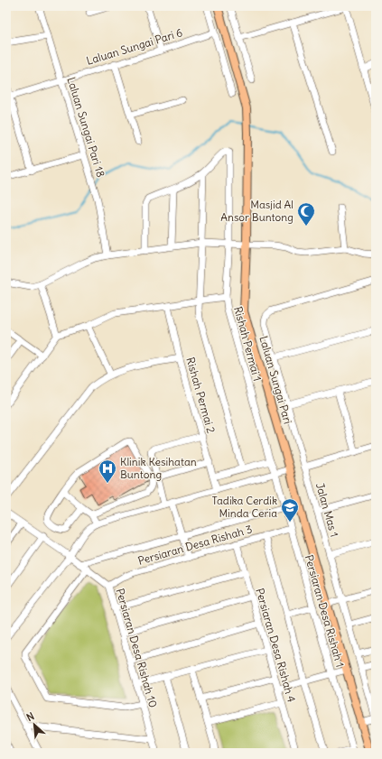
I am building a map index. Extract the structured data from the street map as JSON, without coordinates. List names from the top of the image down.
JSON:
{
  "streets": {
    "main road": ["Laluan Sungai Pari"],
    "street": [
      "Laluan Sungai Pari 6",
      "Laluan Sungai Pari 18",
      "Rishah Permai 1",
      "Rishah Permai 2",
      "Jalan Mas 1",
      "Persiaran Desa Rishah 3",
      "Persiaran Desa Rishah 1",
      "Persiaran Desa Rishah 4",
      "Persiaran Desa Rishah 10"
    ]
  },
  "crossings": [
    ["Laluan Sungai Pari 6", "Laluan Sungai Pari 18"],
    ["Rishah Permai 1", "Persiaran Desa Rishah 1"],
    ["Persiaran Desa Rishah 3", "Persiaran Desa Rishah 1"],
    ["Persiaran Desa Rishah 3", "Persiaran Desa Rishah 4"],
    ["Persiaran Desa Rishah 3", "Persiaran Desa Rishah 10"]
  ],
  "places": {
    "mosque": ["Masjid Al Ansor Buntong"],
    "hospital": ["Klinik Kesihatan Buntong"],
    "school or university": ["Tadika Cerdik Minda Ceria"]
  },
  "north": "top left"
}
